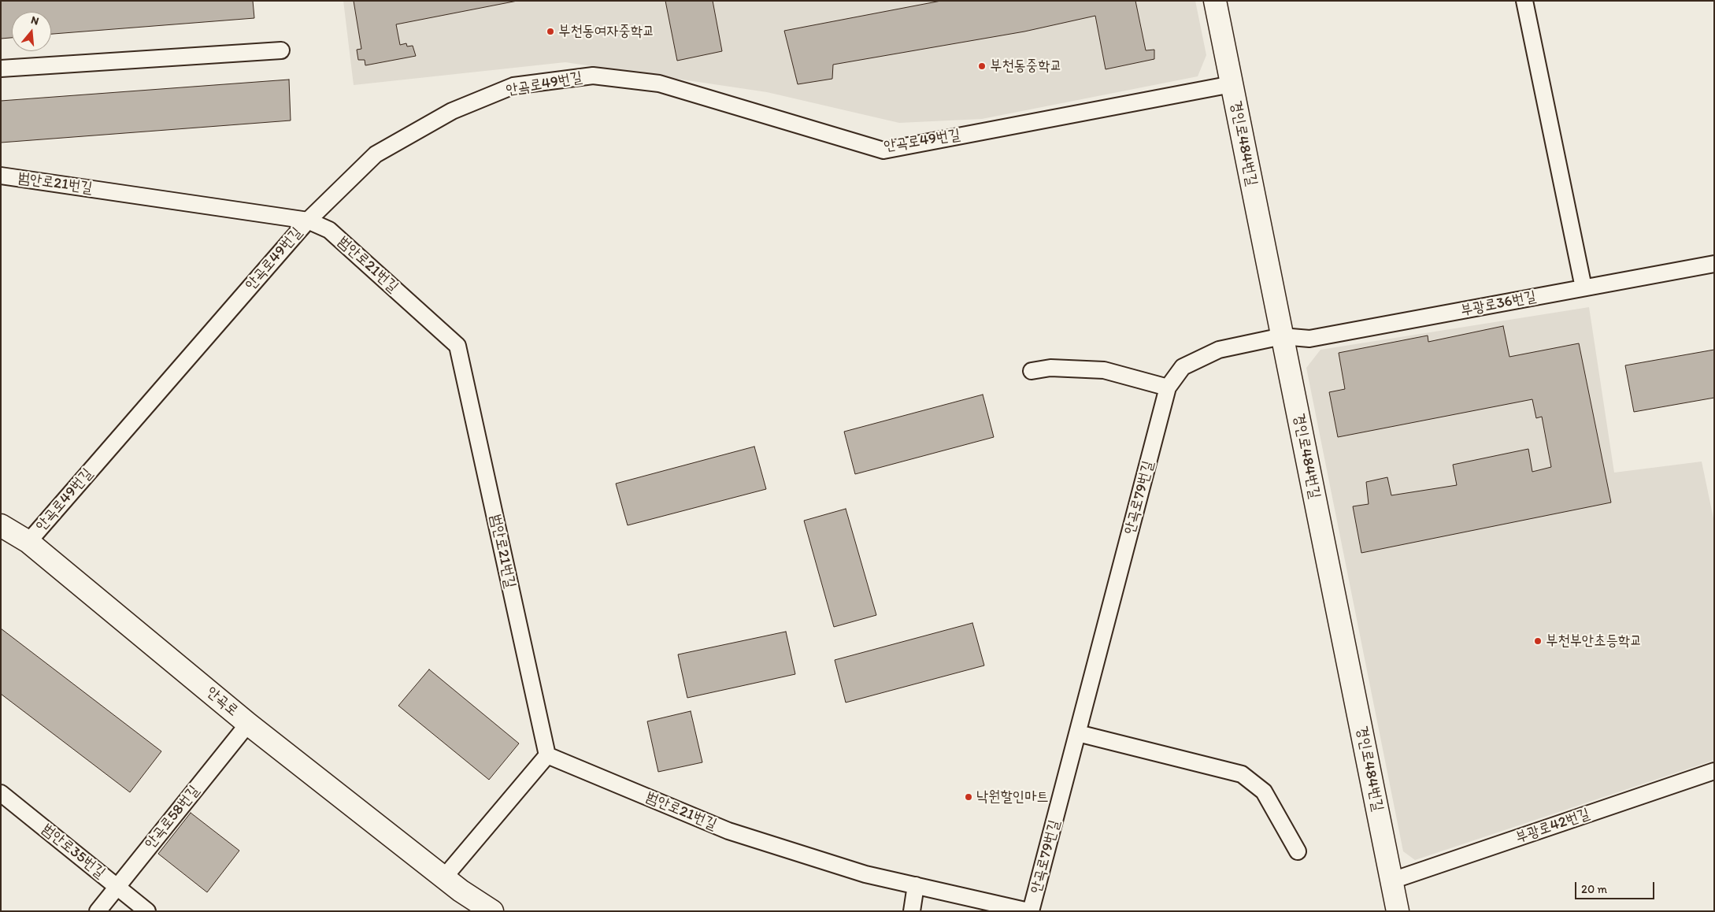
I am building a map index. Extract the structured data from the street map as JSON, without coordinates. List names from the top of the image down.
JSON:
{
  "streets": {
    "street": ["경인로484번길", "안곡로"],
    "lane": [
      "안곡로49번길",
      "범안로21번길",
      "부광로36번길",
      "안곡로79번길",
      "안곡로58번길",
      "부광로42번길",
      "범안로35번길"
    ]
  },
  "crossings": [
    ["안곡로49번길", "경인로484번길"],
    ["안곡로49번길", "범안로21번길"],
    ["안곡로49번길", "안곡로"],
    ["경인로484번길", "부광로36번길"],
    ["경인로484번길", "안곡로79번길"],
    ["경인로484번길", "부광로42번길"],
    ["범안로21번길", "안곡로79번길"],
    ["부광로36번길", "안곡로79번길"],
    ["안곡로", "안곡로58번길"],
    ["안곡로58번길", "범안로35번길"]
  ],
  "places": [
    "부천동여자중학교",
    "부천동중학교",
    "부천부안초등학교",
    "낙원할인마트"
  ],
  "scale_bar": "20 m",
  "north": "top"
}
